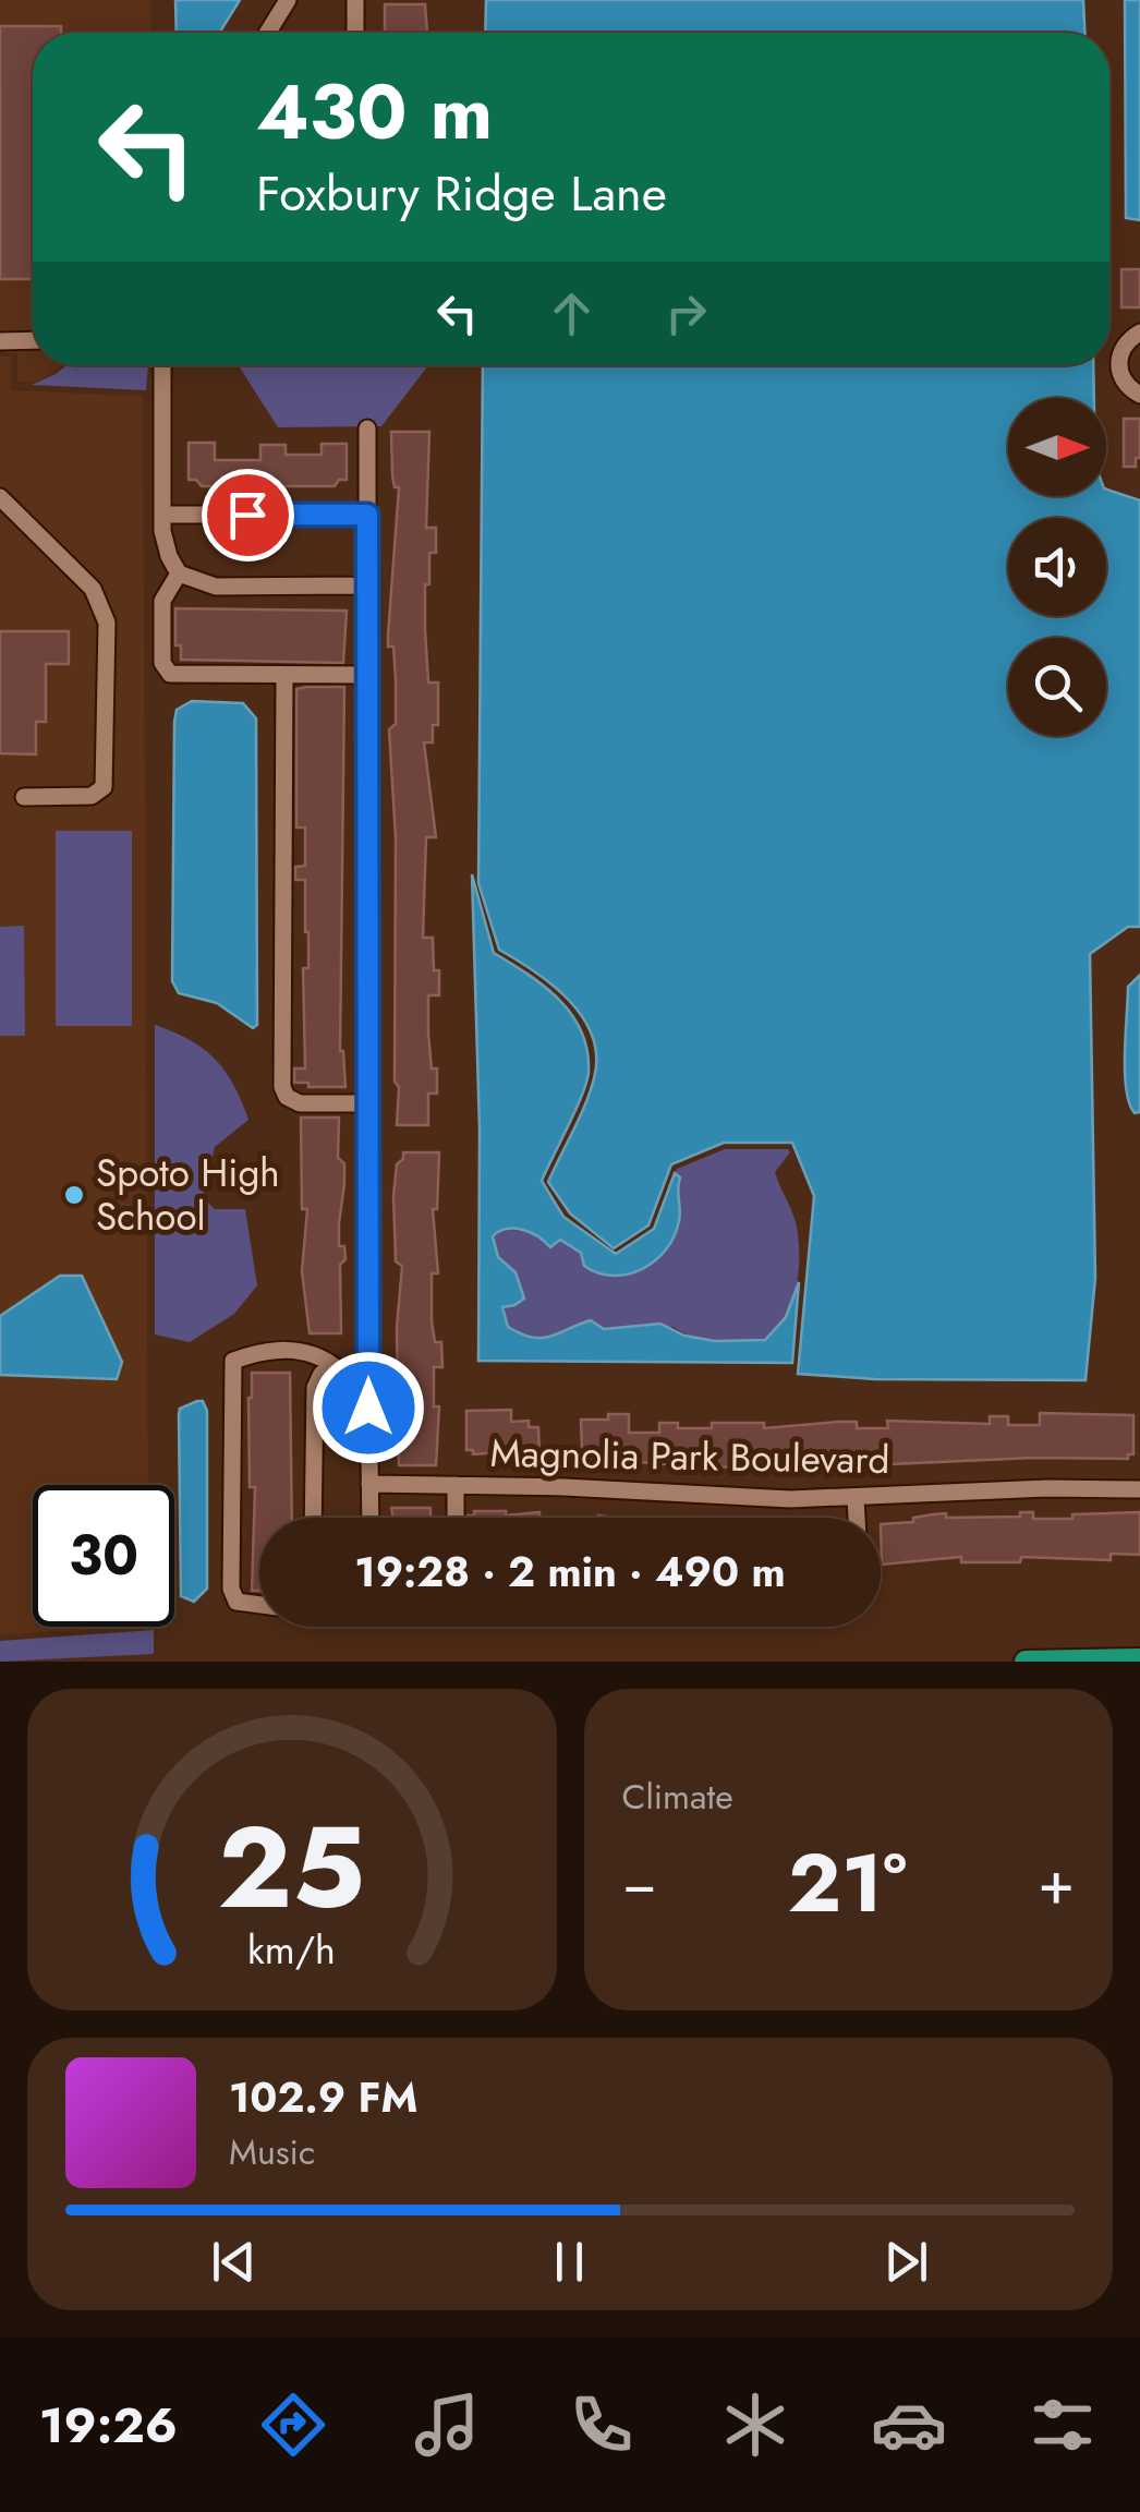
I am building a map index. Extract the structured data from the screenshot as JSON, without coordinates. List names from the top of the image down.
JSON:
{
  "streets": {
    "street": ["Magnolia Park Boulevard"]
  },
  "places": ["Spoto High School"],
  "north": "right",
  "page": {
    "turn": ["430 m", "Foxbury Ridge Lane"],
    "limit": "30",
    "trip": "19:28 · 2 min · 490 m",
    "tile": "Climate",
    "heat": ["−", "21°", "+"],
    "song": ["102.9 FM", "Music"],
    "tabs": "19:26",
    "gauge": ["25", "km/h"]
  }
}
